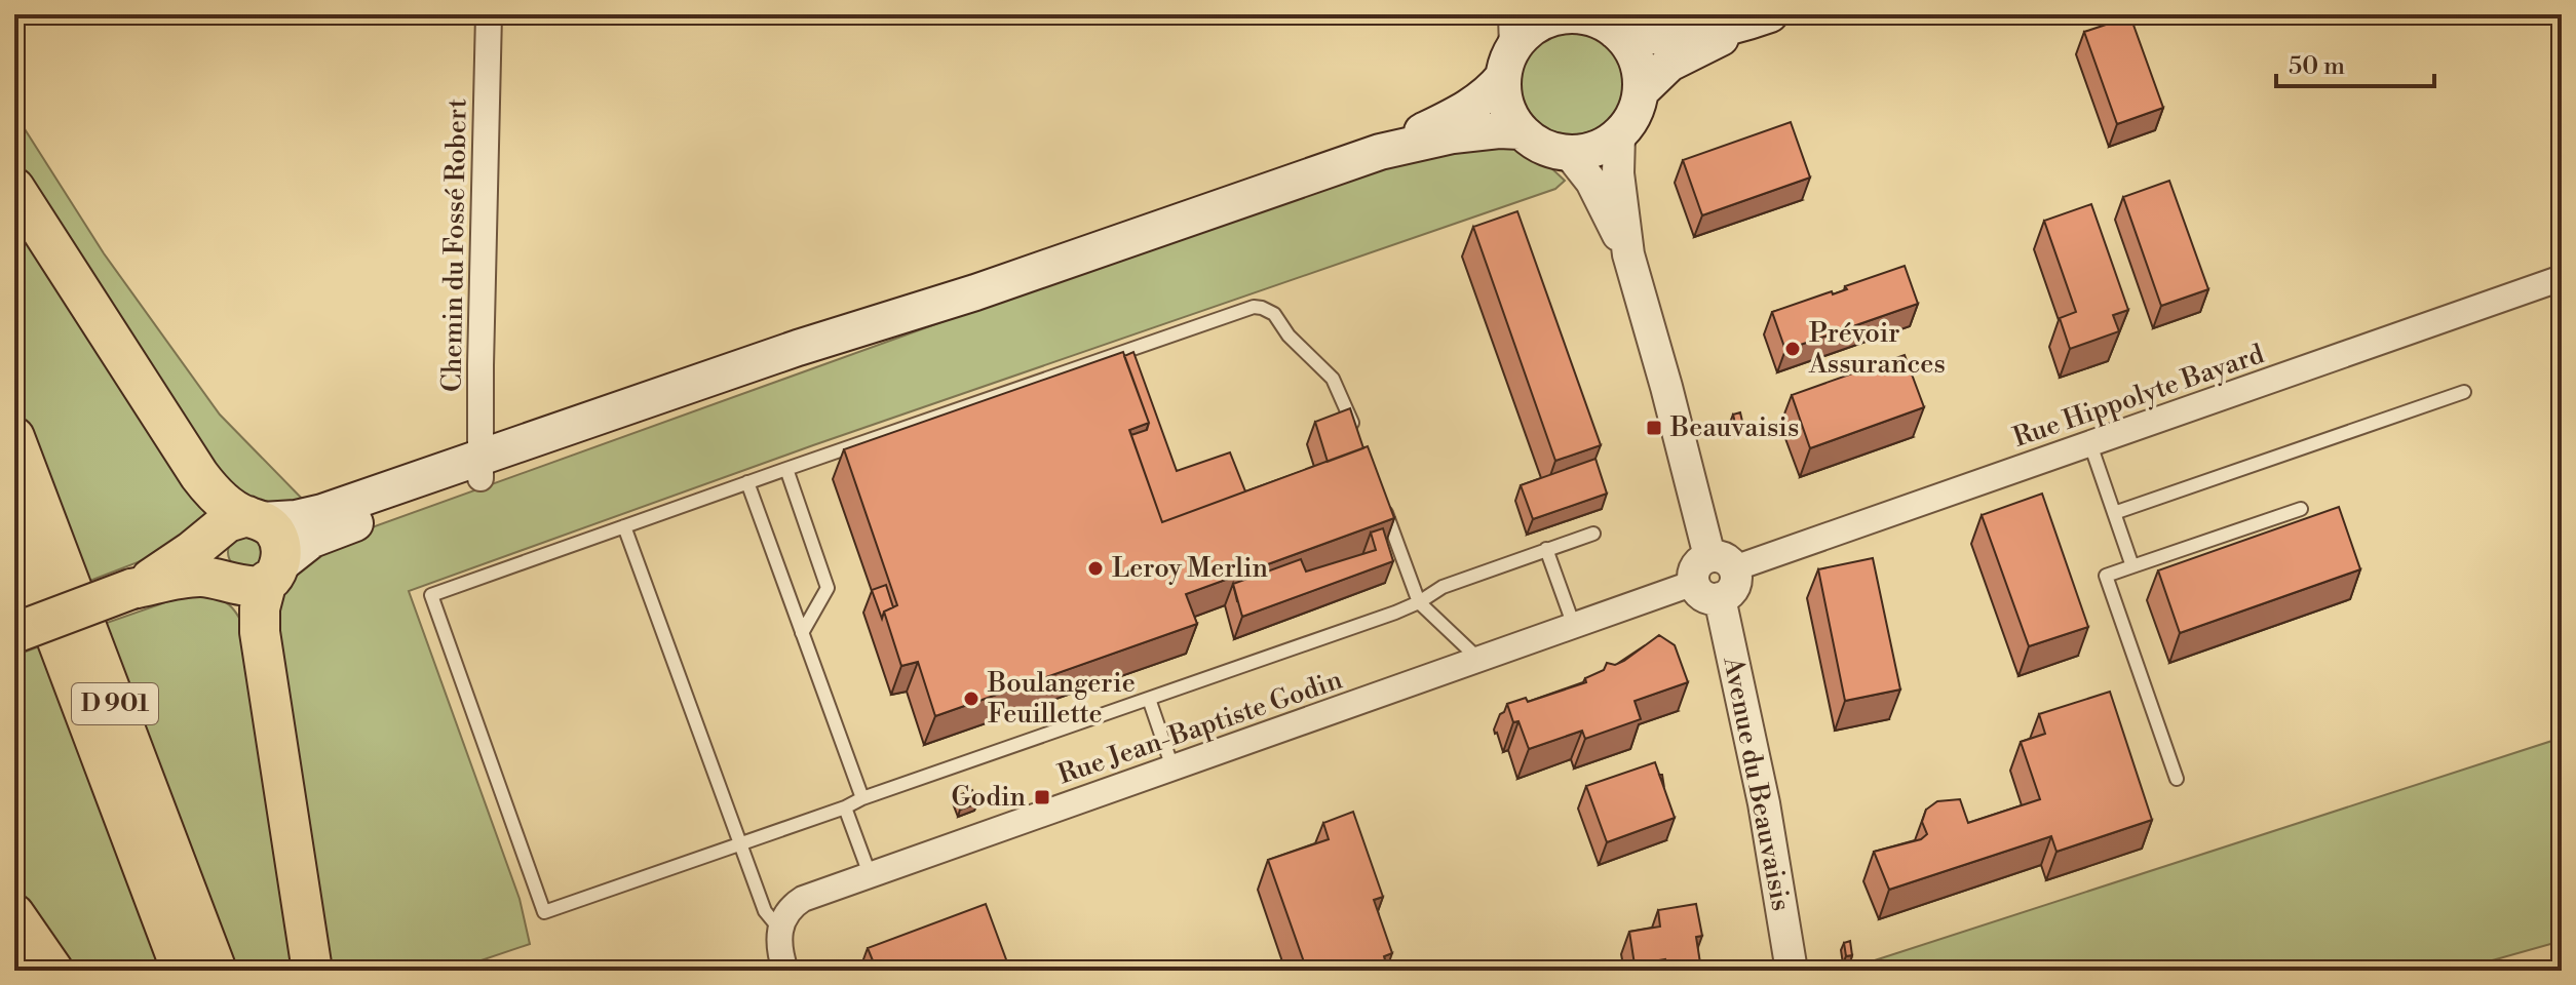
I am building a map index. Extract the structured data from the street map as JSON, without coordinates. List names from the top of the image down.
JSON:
{
  "streets": {
    "main road": ["D 901"],
    "street": [
      "Chemin du Fossé Robert",
      "Rue Hippolyte Bayard",
      "Rue Jean-Baptiste Godin",
      "Avenue du Beauvaisis"
    ]
  },
  "crossings": [
    ["Rue Hippolyte Bayard", "Rue Jean-Baptiste Godin"],
    ["Rue Hippolyte Bayard", "Avenue du Beauvaisis"],
    ["Rue Jean-Baptiste Godin", "Avenue du Beauvaisis"]
  ],
  "places": {
    "other": ["Prévoir Assurances", "Leroy Merlin", "Boulangerie Feuillette"],
    "transit": ["Beauvaisis", "Godin"]
  },
  "scale_bar": "50 m"
}
